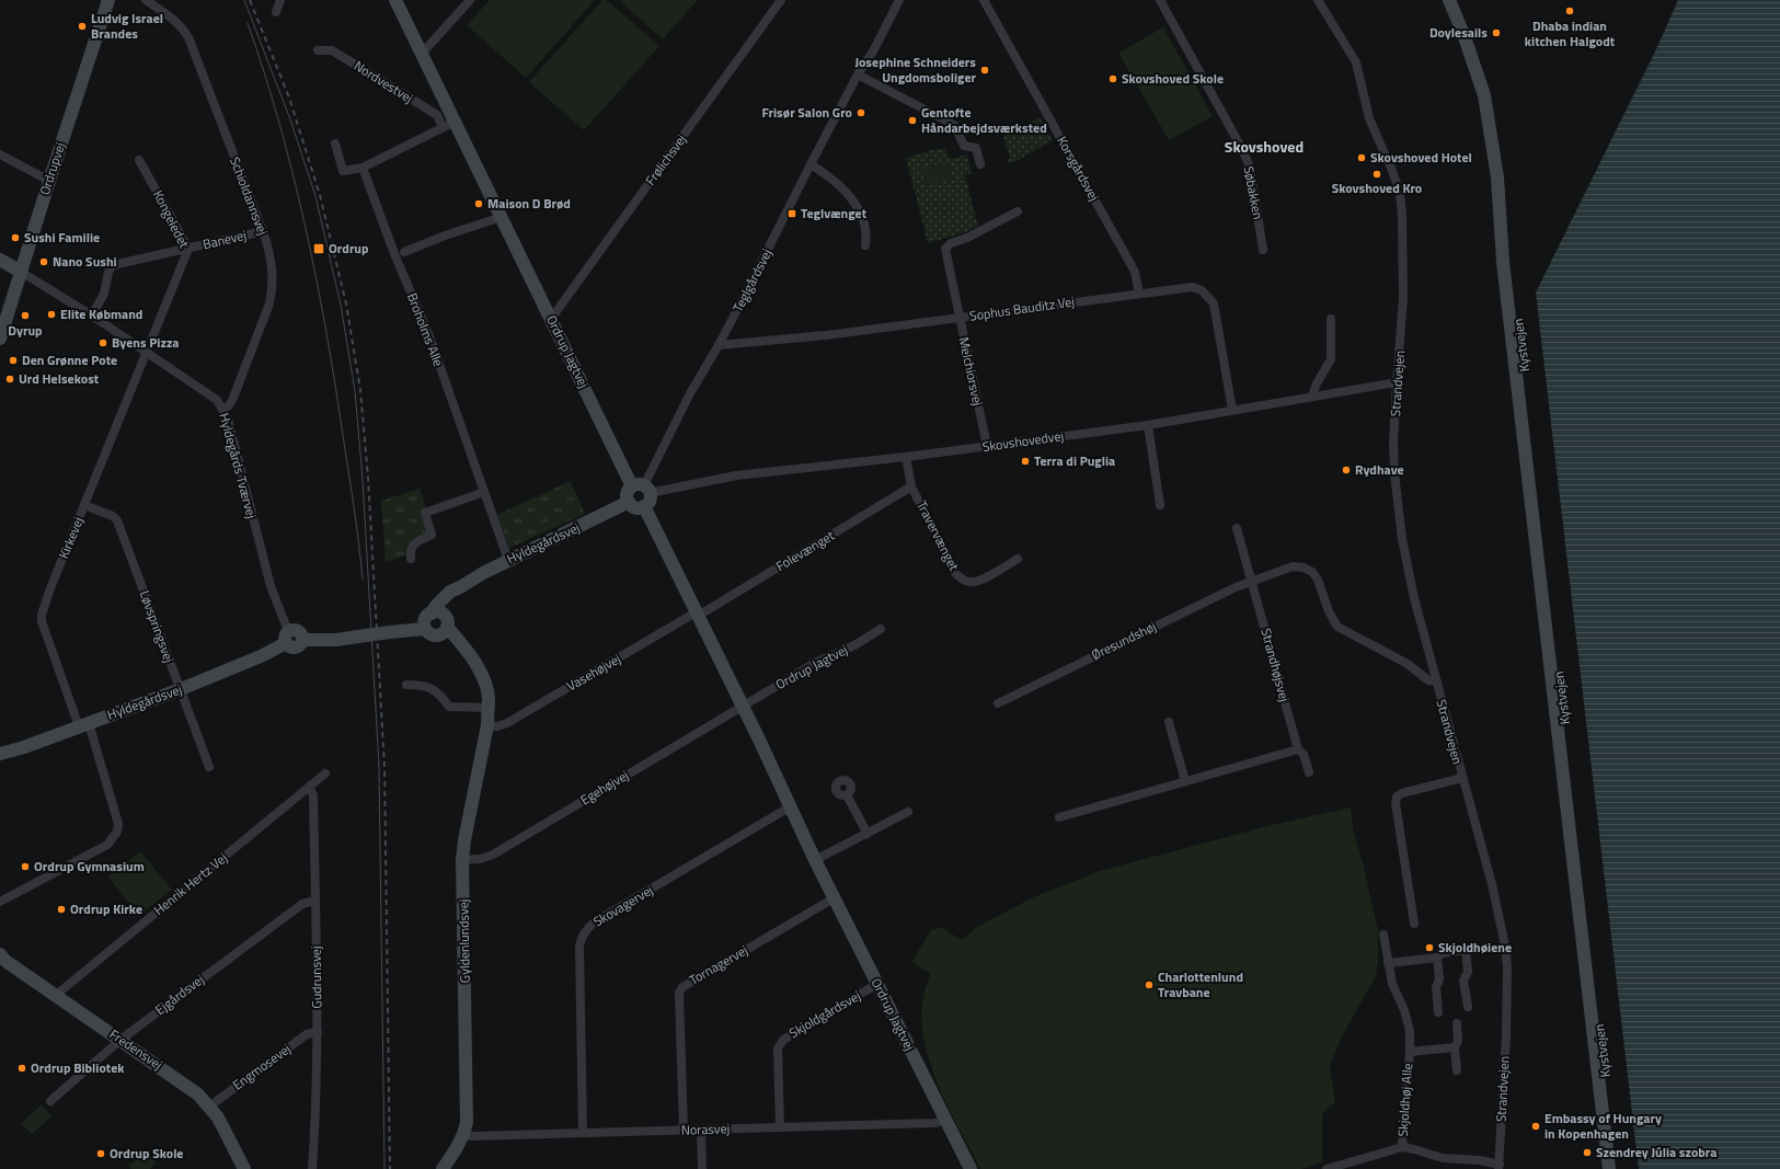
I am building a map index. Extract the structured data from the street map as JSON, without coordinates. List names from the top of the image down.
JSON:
{
  "streets": {
    "street": [
      "Nordvestvej",
      "Frølichsvej",
      "Ordrupvej",
      "Korsgårdsvej",
      "Søbakken",
      "Schioldannsvej",
      "Kongeledet",
      "Banevej",
      "Teglgårdsvej",
      "Sophus Bauditz Vej",
      "Broholms Alle",
      "Kystvejen",
      "Ordrup Jagtvej",
      "Melchiorsvej",
      "Strandvejen",
      "Skovshovedvej",
      "Hyldegårds Tværvej",
      "Travervænget",
      "Kirkevej",
      "Hyldegårdsvej",
      "Folevænget",
      "Løvspringsvej",
      "Øresundshøj",
      "Strandhøjsvej",
      "Vasehøjvej",
      "Egehøjvej",
      "Henrik Hertz Vej",
      "Skovagervej",
      "Gyldenlundsvej",
      "Tornagervej",
      "Gudrunsvej",
      "Ejgårdsvej",
      "Skjoldgårdsvej",
      "Fredensvej",
      "Engmosevej",
      "Skjoldhøj Alle",
      "Norasvej"
    ]
  },
  "crossings": [
    ["Frølichsvej", "Ordrup Jagtvej"],
    ["Ordrupvej", "Hyldegårds Tværvej"],
    ["Korsgårdsvej", "Sophus Bauditz Vej"],
    ["Schioldannsvej", "Banevej"],
    ["Schioldannsvej", "Hyldegårds Tværvej"],
    ["Kongeledet", "Banevej"],
    ["Kongeledet", "Hyldegårds Tværvej"],
    ["Kongeledet", "Kirkevej"],
    ["Banevej", "Hyldegårds Tværvej"],
    ["Teglgårdsvej", "Sophus Bauditz Vej"],
    ["Teglgårdsvej", "Ordrup Jagtvej"],
    ["Teglgårdsvej", "Skovshovedvej"],
    ["Teglgårdsvej", "Hyldegårdsvej"],
    ["Sophus Bauditz Vej", "Melchiorsvej"],
    ["Sophus Bauditz Vej", "Skovshovedvej"],
    ["Broholms Alle", "Hyldegårdsvej"],
    ["Ordrup Jagtvej", "Skovshovedvej"],
    ["Ordrup Jagtvej", "Hyldegårdsvej"],
    ["Ordrup Jagtvej", "Folevænget"],
    ["Ordrup Jagtvej", "Vasehøjvej"],
    ["Ordrup Jagtvej", "Egehøjvej"],
    ["Ordrup Jagtvej", "Skovagervej"],
    ["Ordrup Jagtvej", "Tornagervej"],
    ["Ordrup Jagtvej", "Skjoldgårdsvej"],
    ["Ordrup Jagtvej", "Norasvej"],
    ["Melchiorsvej", "Skovshovedvej"],
    ["Strandvejen", "Skovshovedvej"],
    ["Strandvejen", "Øresundshøj"],
    ["Skovshovedvej", "Travervænget"],
    ["Skovshovedvej", "Hyldegårdsvej"],
    ["Hyldegårds Tværvej", "Kirkevej"],
    ["Hyldegårds Tværvej", "Hyldegårdsvej"],
    ["Travervænget", "Folevænget"],
    ["Kirkevej", "Hyldegårdsvej"],
    ["Kirkevej", "Løvspringsvej"],
    ["Hyldegårdsvej", "Løvspringsvej"],
    ["Hyldegårdsvej", "Gyldenlundsvej"],
    ["Folevænget", "Vasehøjvej"],
    ["Øresundshøj", "Strandhøjsvej"],
    ["Vasehøjvej", "Gyldenlundsvej"],
    ["Egehøjvej", "Gyldenlundsvej"],
    ["Henrik Hertz Vej", "Gudrunsvej"],
    ["Henrik Hertz Vej", "Fredensvej"],
    ["Skovagervej", "Norasvej"],
    ["Gyldenlundsvej", "Norasvej"],
    ["Tornagervej", "Norasvej"],
    ["Gudrunsvej", "Ejgårdsvej"],
    ["Gudrunsvej", "Engmosevej"],
    ["Ejgårdsvej", "Fredensvej"],
    ["Skjoldgårdsvej", "Norasvej"],
    ["Fredensvej", "Engmosevej"]
  ],
  "districts": ["Skovshoved"],
  "places": {
    "other": [
      "Dhaba indian kitchen Halgodt",
      "Ludvig Israel Brandes",
      "Doylesails",
      "Josephine Schneiders Ungdomsboliger",
      "Skovshoved Skole",
      "Frisør Salon Gro",
      "Gentofte Håndarbejdsværksted",
      "Skovshoved Hotel",
      "Skovshoved Kro",
      "Maison D Brød",
      "Sushi Familie",
      "Nano Sushi",
      "Elite Købmand",
      "Dyrup",
      "Byens Pizza",
      "Den Grønne Pote",
      "Urd Helsekost",
      "Terra di Puglia",
      "Rydhave",
      "Ordrup Gymnasium",
      "Ordrup Kirke",
      "Skjoldhøiene",
      "Charlottenlund Travbane",
      "Ordrup Bibliotek",
      "Embassy of Hungary in Kopenhagen",
      "Szendrey Júlia szobra",
      "Ordrup Skole"
    ],
    "transit": ["Teglvænget", "Ordrup"]
  }
}
